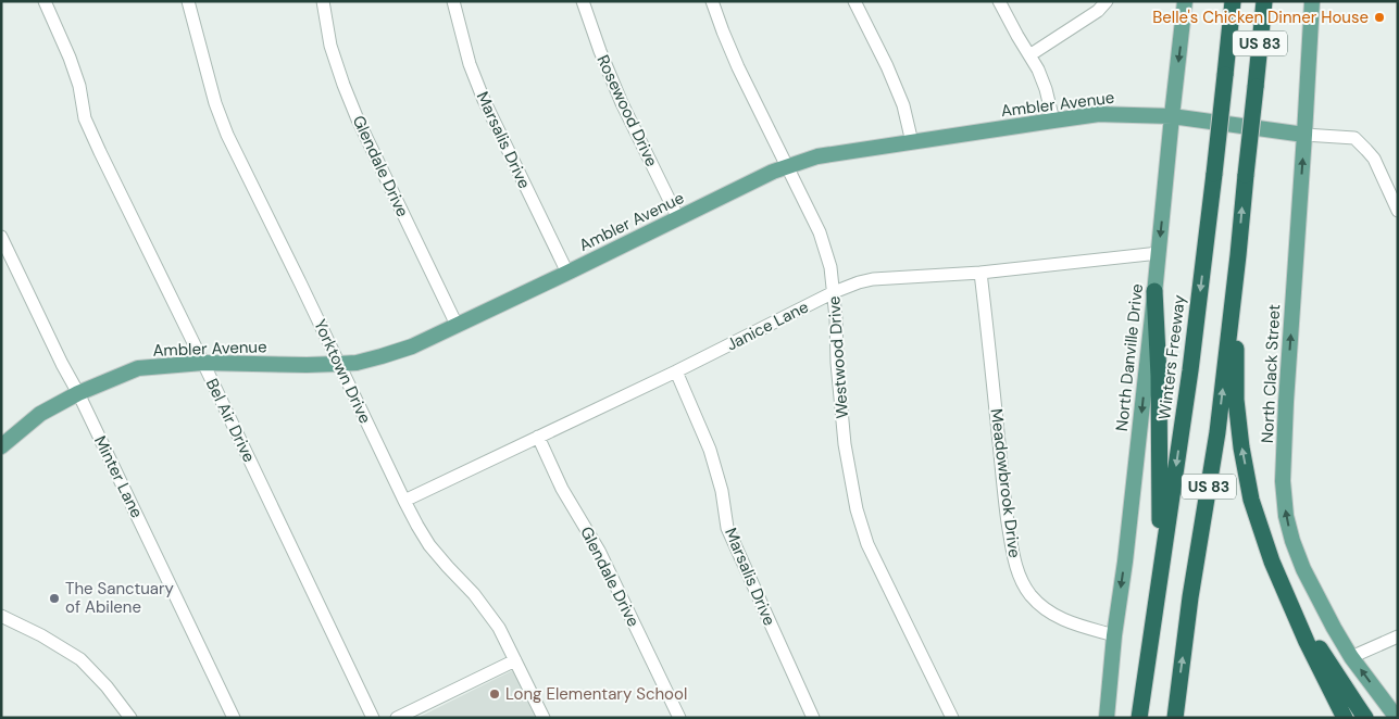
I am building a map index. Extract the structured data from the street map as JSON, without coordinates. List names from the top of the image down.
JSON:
{
  "streets": {
    "highway": ["US 83", "Winters Freeway"],
    "main road": ["Ambler Avenue", "North Danville Drive", "North Clack Street"],
    "street": [
      "Rosewood Drive",
      "Marsalis Drive",
      "Glendale Drive",
      "Janice Lane",
      "Westwood Drive",
      "Yorktown Drive",
      "Bel Air Drive",
      "Minter Lane",
      "Meadowbrook Drive"
    ]
  },
  "crossings": [
    ["Ambler Avenue", "Rosewood Drive"],
    ["Ambler Avenue", "Marsalis Drive"],
    ["Ambler Avenue", "Glendale Drive"],
    ["Ambler Avenue", "Westwood Drive"],
    ["Ambler Avenue", "North Danville Drive"],
    ["Ambler Avenue", "Yorktown Drive"],
    ["Ambler Avenue", "North Clack Street"],
    ["Ambler Avenue", "Bel Air Drive"],
    ["Ambler Avenue", "Minter Lane"],
    ["Marsalis Drive", "Janice Lane"],
    ["Glendale Drive", "Janice Lane"],
    ["Janice Lane", "Westwood Drive"],
    ["Janice Lane", "North Danville Drive"],
    ["Janice Lane", "Yorktown Drive"],
    ["Janice Lane", "Meadowbrook Drive"],
    ["North Danville Drive", "Meadowbrook Drive"]
  ],
  "one_way": ["North Danville Drive", "North Clack Street"],
  "places": ["Belle's Chicken Dinner House", "The Sanctuary of Abilene", "Long Elementary School"]
}
